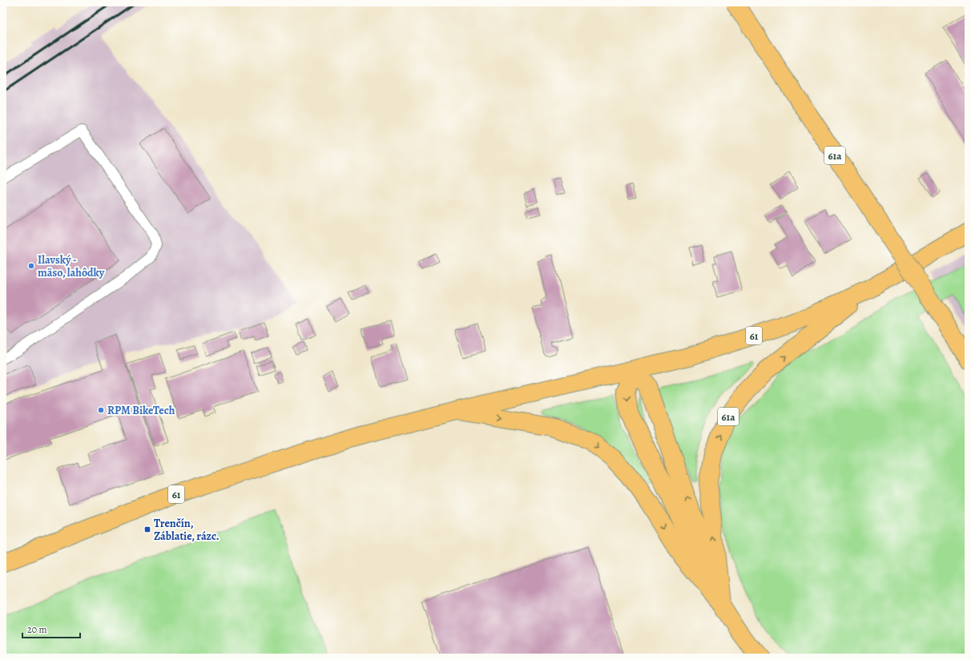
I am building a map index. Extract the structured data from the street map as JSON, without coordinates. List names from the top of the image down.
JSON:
{
  "streets": {
    "main road": ["61a", "61"]
  },
  "crossings": [
    ["61a", "61"]
  ],
  "places": {
    "other": ["Ilavský - mäso, lahôdky", "RPM BikeTech"],
    "transit": ["Trenčín, Záblatie, rázc."]
  },
  "scale_bar": "20 m"
}
